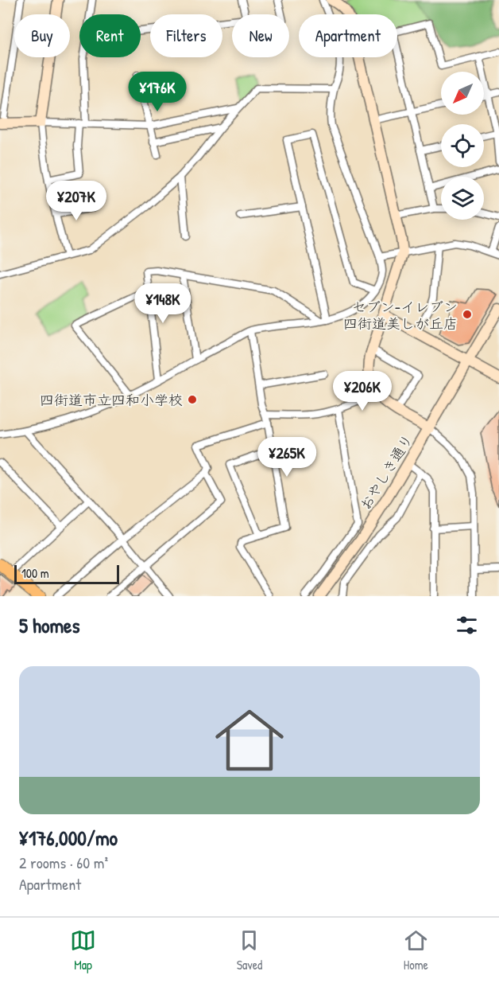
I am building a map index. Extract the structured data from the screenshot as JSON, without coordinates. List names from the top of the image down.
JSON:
{
  "streets": {
    "street": ["おやしき通り"]
  },
  "places": ["セブン-イレブン 四街道美しが丘店", "四街道市立四和小学校"],
  "scale_bar": "100 m",
  "north": "bottom left",
  "page": {
    "chip": [
      "Buy",
      "Rent",
      "Filters",
      "New",
      "Apartment"
    ],
    "price": [
      "¥176K",
      "¥207K",
      "¥148K",
      "¥206K",
      "¥265K"
    ],
    "scale": "100 m",
    "heading": "5 homes",
    "list": [
      {
        "name": "¥176,000/mo",
        "note": "2 rooms · 60 m² · Apartment"
      }
    ],
    "tabs": ["Map", "Saved", "Home"]
  }
}
